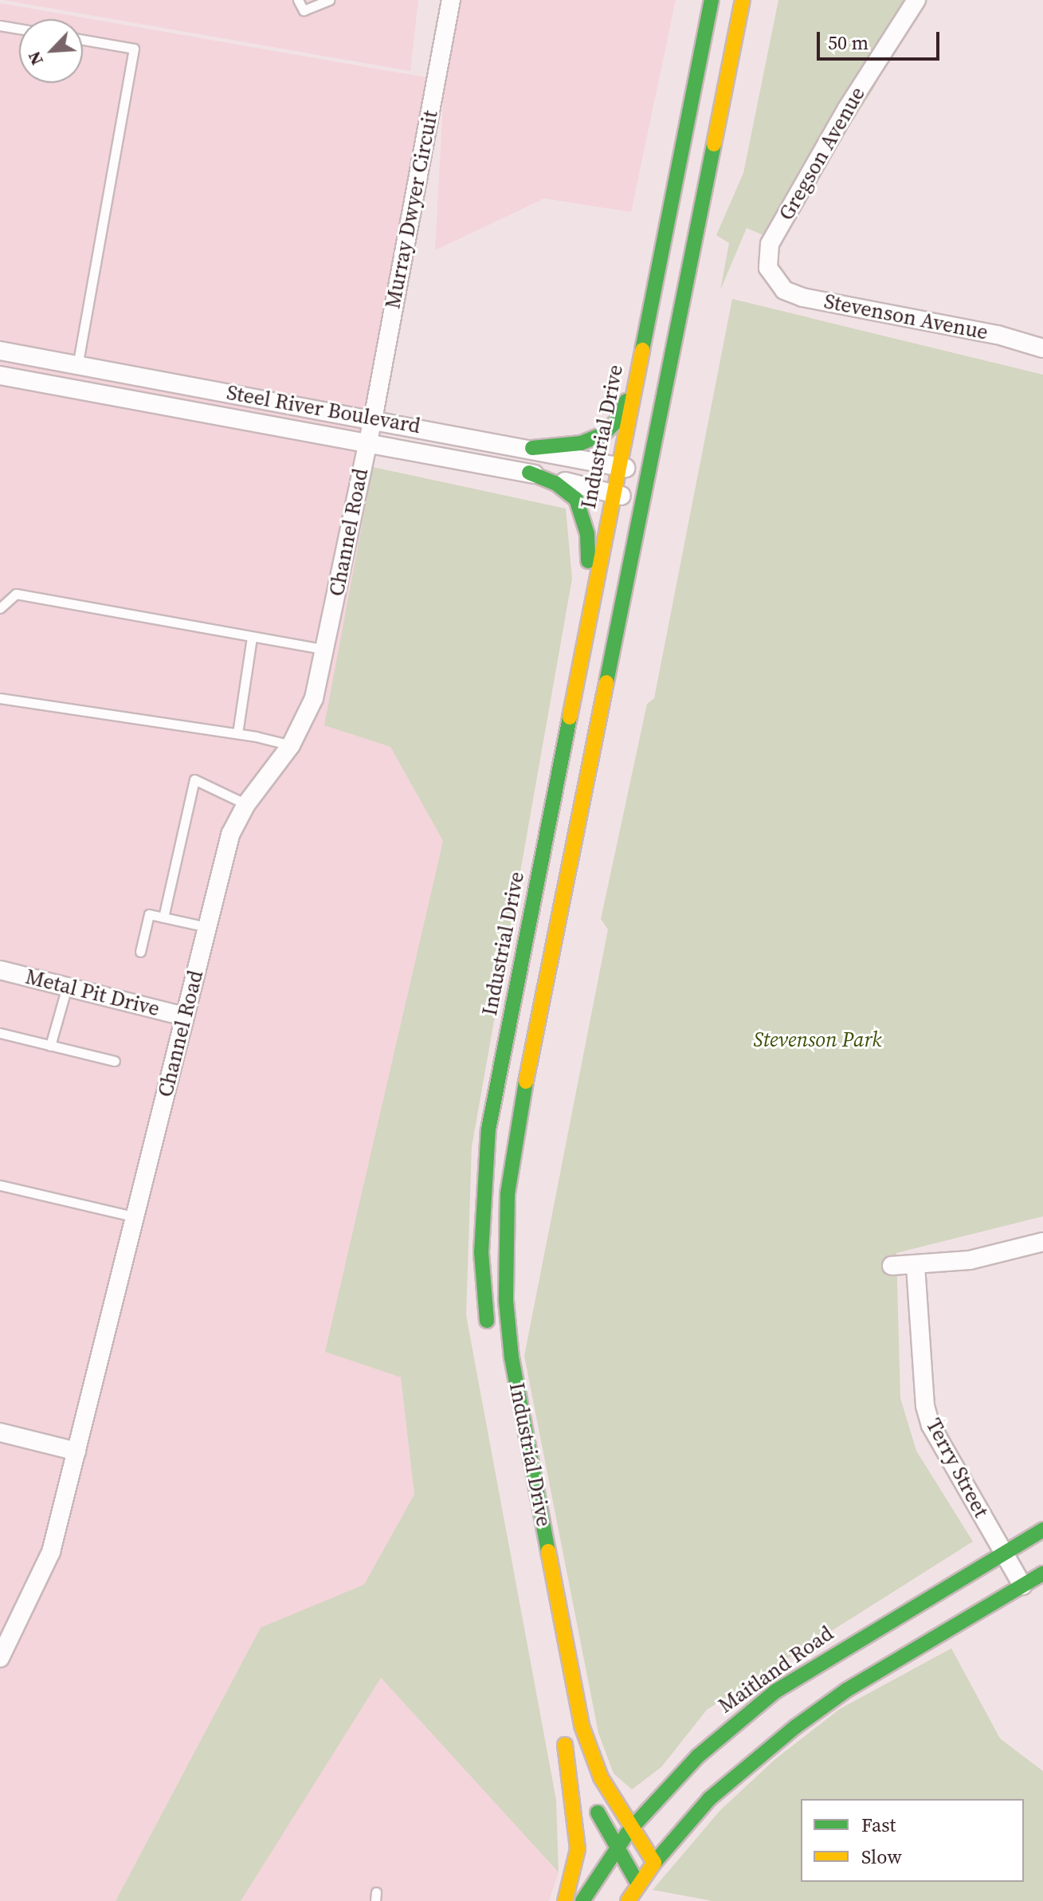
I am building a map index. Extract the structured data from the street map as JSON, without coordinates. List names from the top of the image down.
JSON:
{
  "streets": {
    "main road": ["Industrial Drive", "Maitland Road"],
    "street": [
      "Gregson Avenue",
      "Murray Dwyer Circuit",
      "Stevenson Avenue",
      "Steel River Boulevard",
      "Channel Road",
      "Metal Pit Drive",
      "Terry Street"
    ]
  },
  "crossings": [
    ["Gregson Avenue", "Stevenson Avenue"],
    ["Murray Dwyer Circuit", "Steel River Boulevard"],
    ["Murray Dwyer Circuit", "Channel Road"],
    ["Steel River Boulevard", "Industrial Drive"],
    ["Steel River Boulevard", "Channel Road"],
    ["Industrial Drive", "Maitland Road"],
    ["Channel Road", "Metal Pit Drive"],
    ["Terry Street", "Maitland Road"]
  ],
  "parks": ["Stevenson Park"],
  "legend": ["Fast", "Slow"],
  "scale_bar": "50 m",
  "north": "bottom left"
}
